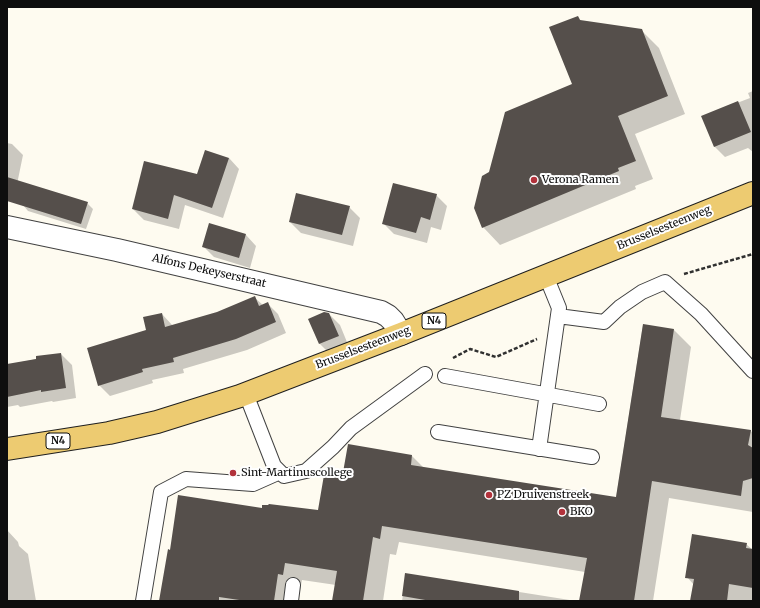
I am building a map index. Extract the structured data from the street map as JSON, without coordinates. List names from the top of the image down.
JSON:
{
  "streets": {
    "main road": ["Brusselsesteenweg", "N4"],
    "street": ["Alfons Dekeyserstraat"]
  },
  "crossings": [
    ["Brusselsesteenweg", "Alfons Dekeyserstraat"]
  ],
  "places": [
    "Verona Ramen",
    "Sint-Martinuscollege",
    "PZ Druivenstreek",
    "BKO"
  ]
}
